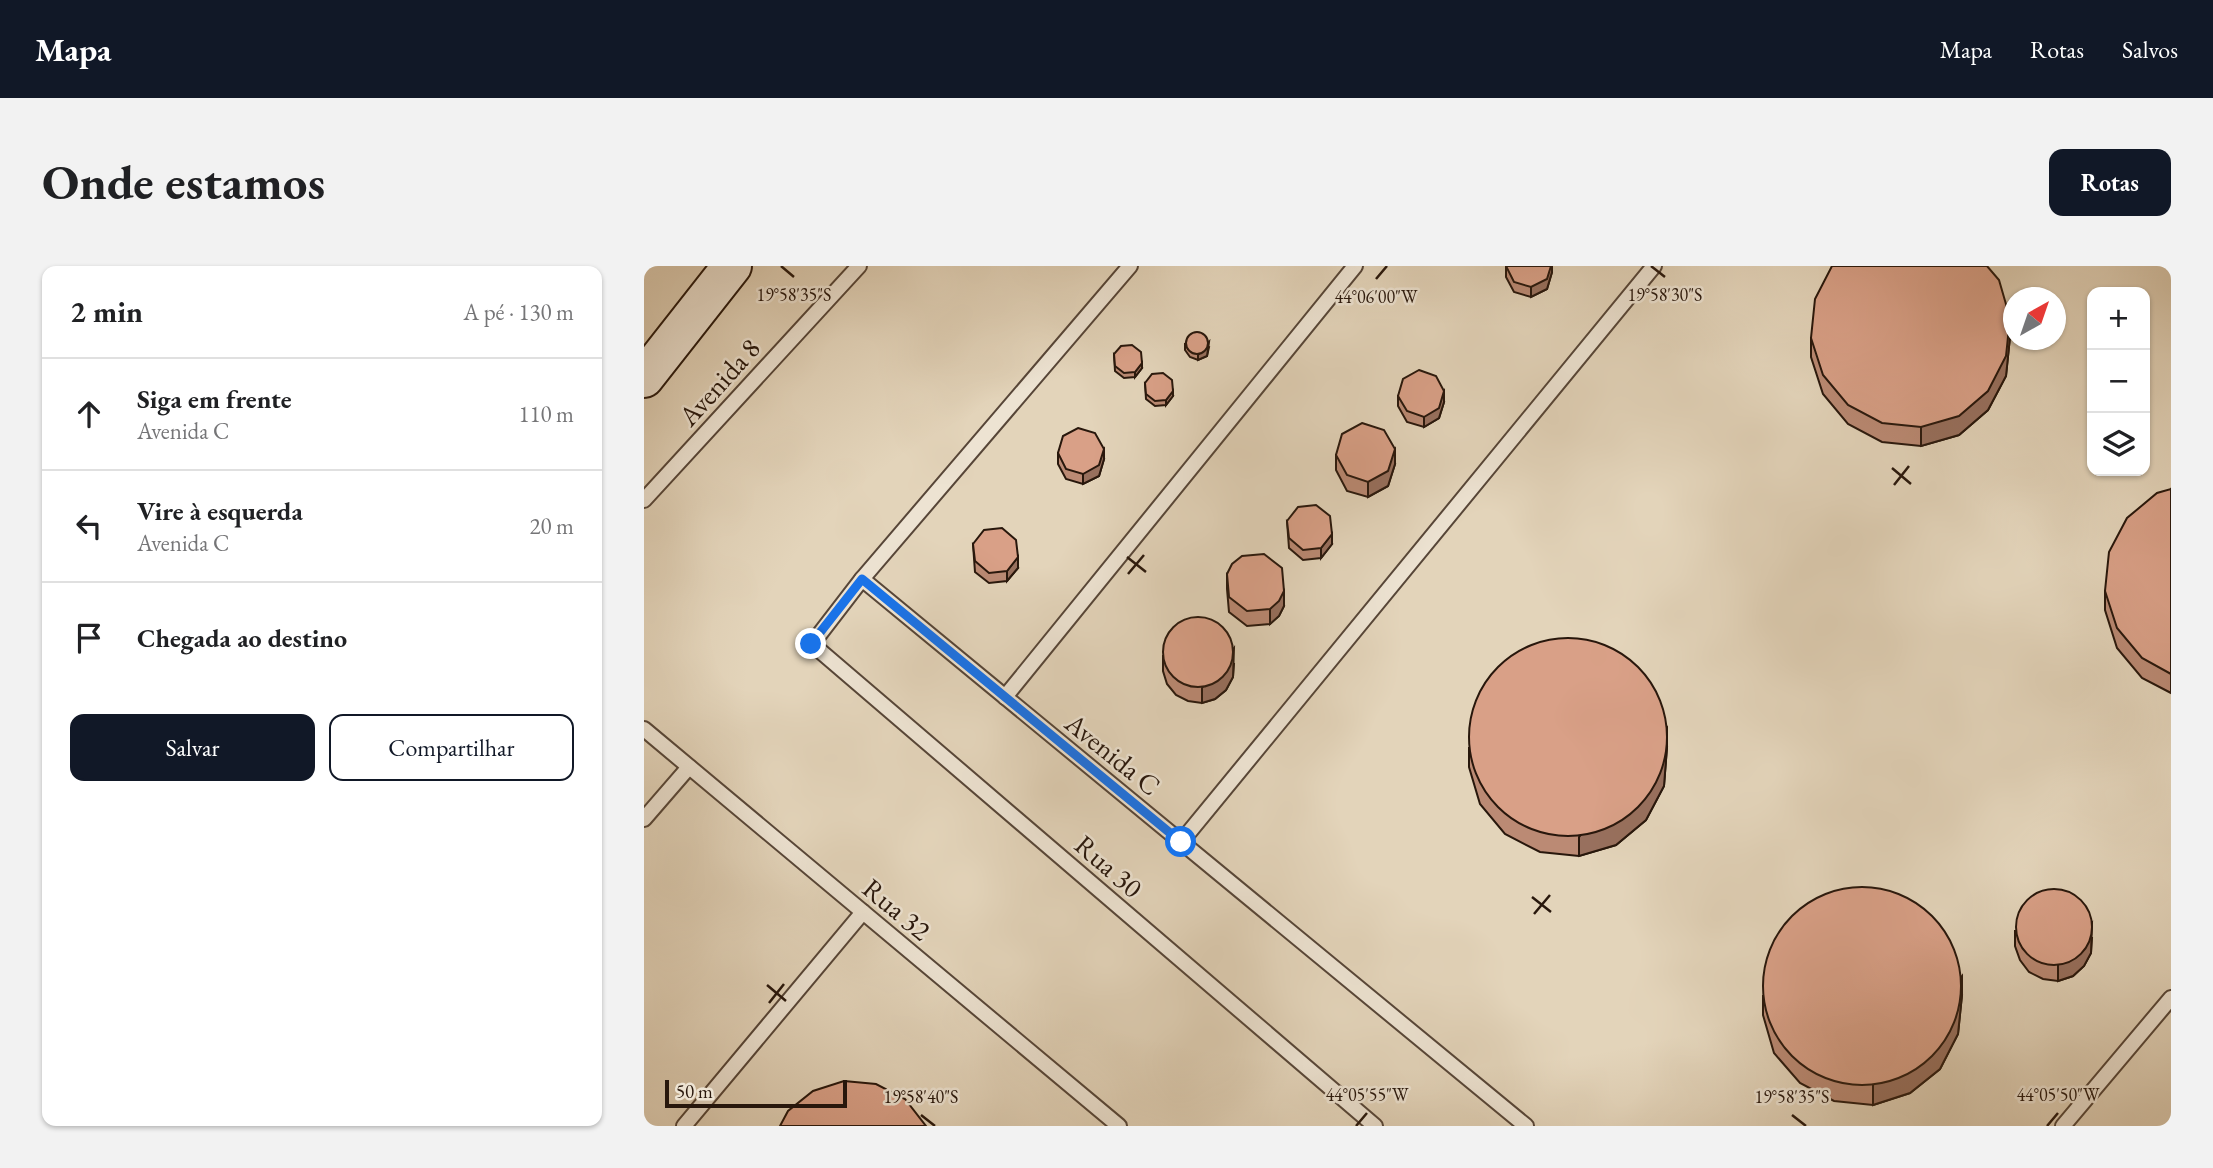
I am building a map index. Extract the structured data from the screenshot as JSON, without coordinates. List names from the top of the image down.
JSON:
{
  "streets": {
    "lane": [
      "Avenida 8",
      "Avenida C",
      "Rua 30",
      "Rua 32"
    ]
  },
  "crossings": [
    ["Avenida C", "Rua 30"]
  ],
  "scale_bar": "50 m",
  "north": "top right",
  "page": {
    "header": "Mapa",
    "nav": ["Mapa", "Rotas", "Salvos"],
    "buttons": [
      "Rotas",
      ["Salvar", "Compartilhar"]
    ],
    "title": "Onde estamos",
    "heading": ["2 min", "A pé · 130 m"],
    "map_buttons": ["+", "−"],
    "list": [
      ["Siga em frente", "Avenida C", "110 m"],
      ["Vire à esquerda", "Avenida C", "20 m"],
      "Chegada ao destino"
    ],
    "scale": "50 m"
  },
  "coordinates": [
    "19°58'35\"S",
    "19°58'30\"S",
    "44°06'00\"W",
    "44°05'55\"W",
    "44°05'50\"W",
    "19°58'40\"S"
  ]
}
